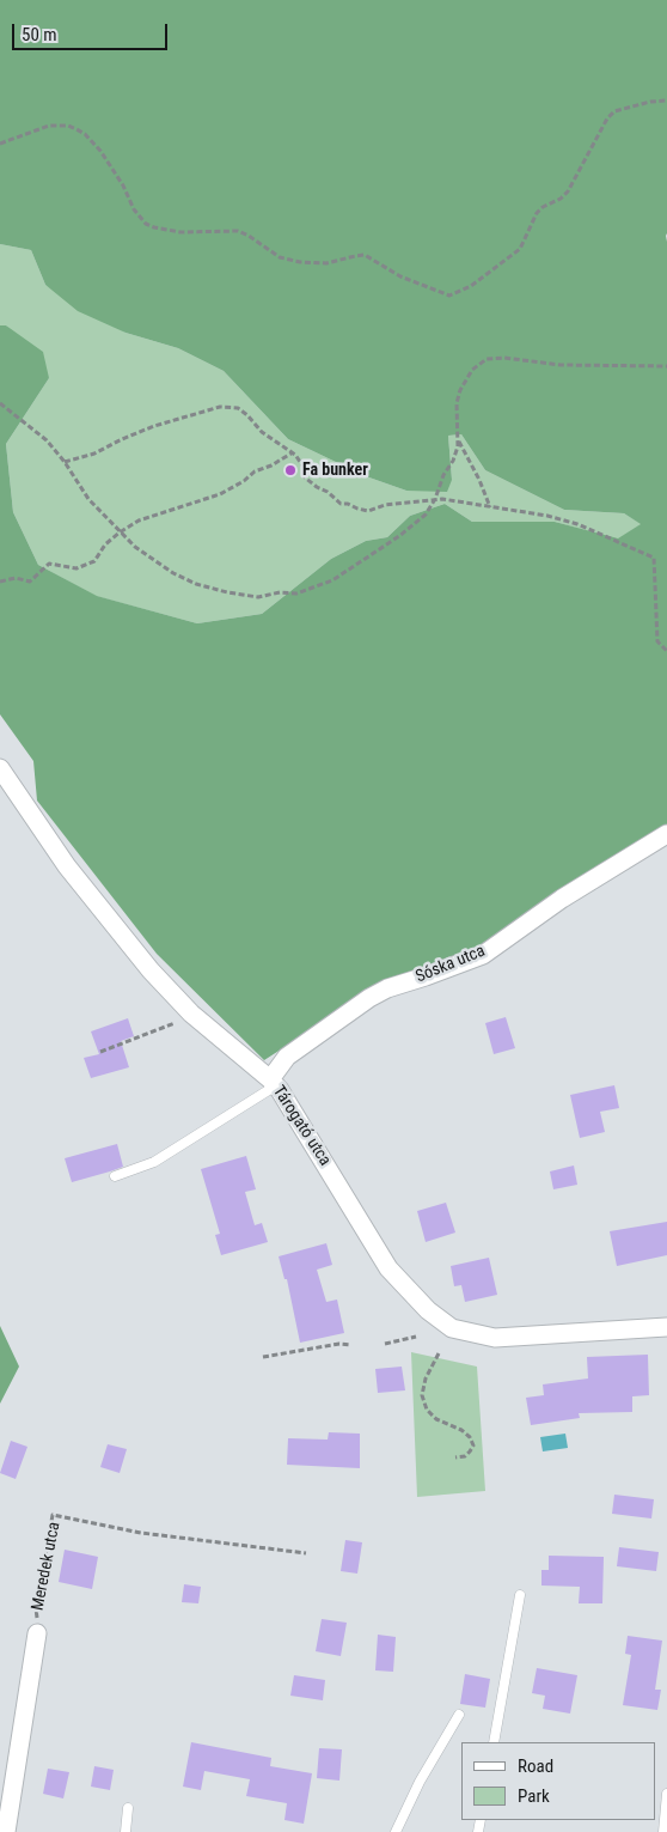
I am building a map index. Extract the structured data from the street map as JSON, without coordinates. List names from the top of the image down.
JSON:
{
  "streets": {
    "street": ["Sóska utca", "Tárogató utca", "Meredek utca"]
  },
  "crossings": [
    ["Sóska utca", "Tárogató utca"]
  ],
  "places": ["Fa bunker"],
  "legend": ["Road", "Park"],
  "scale_bar": "50 m"
}
